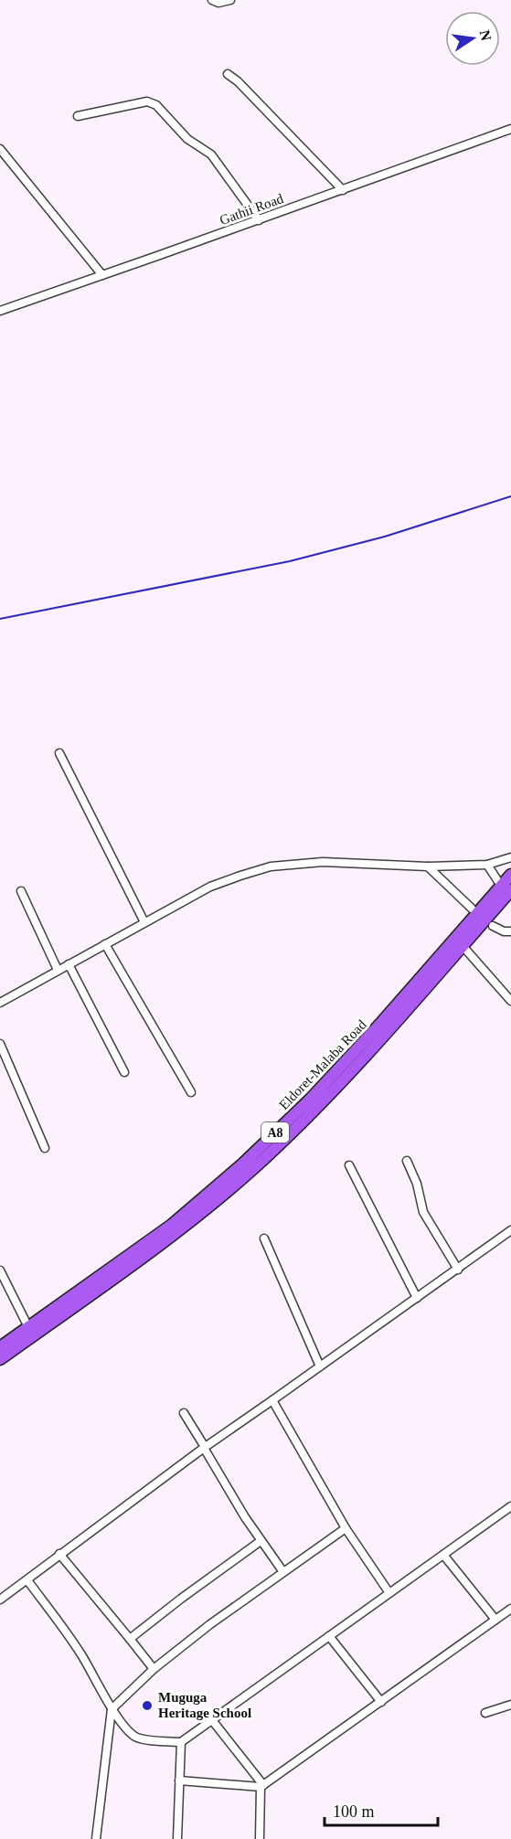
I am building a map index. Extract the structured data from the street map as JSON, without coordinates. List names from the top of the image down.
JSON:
{
  "streets": {
    "highway": ["Eldoret-Malaba Road", "A8"],
    "street": ["Gathii Road"]
  },
  "places": ["Muguga Heritage School"],
  "scale_bar": "100 m",
  "north": "right"
}
